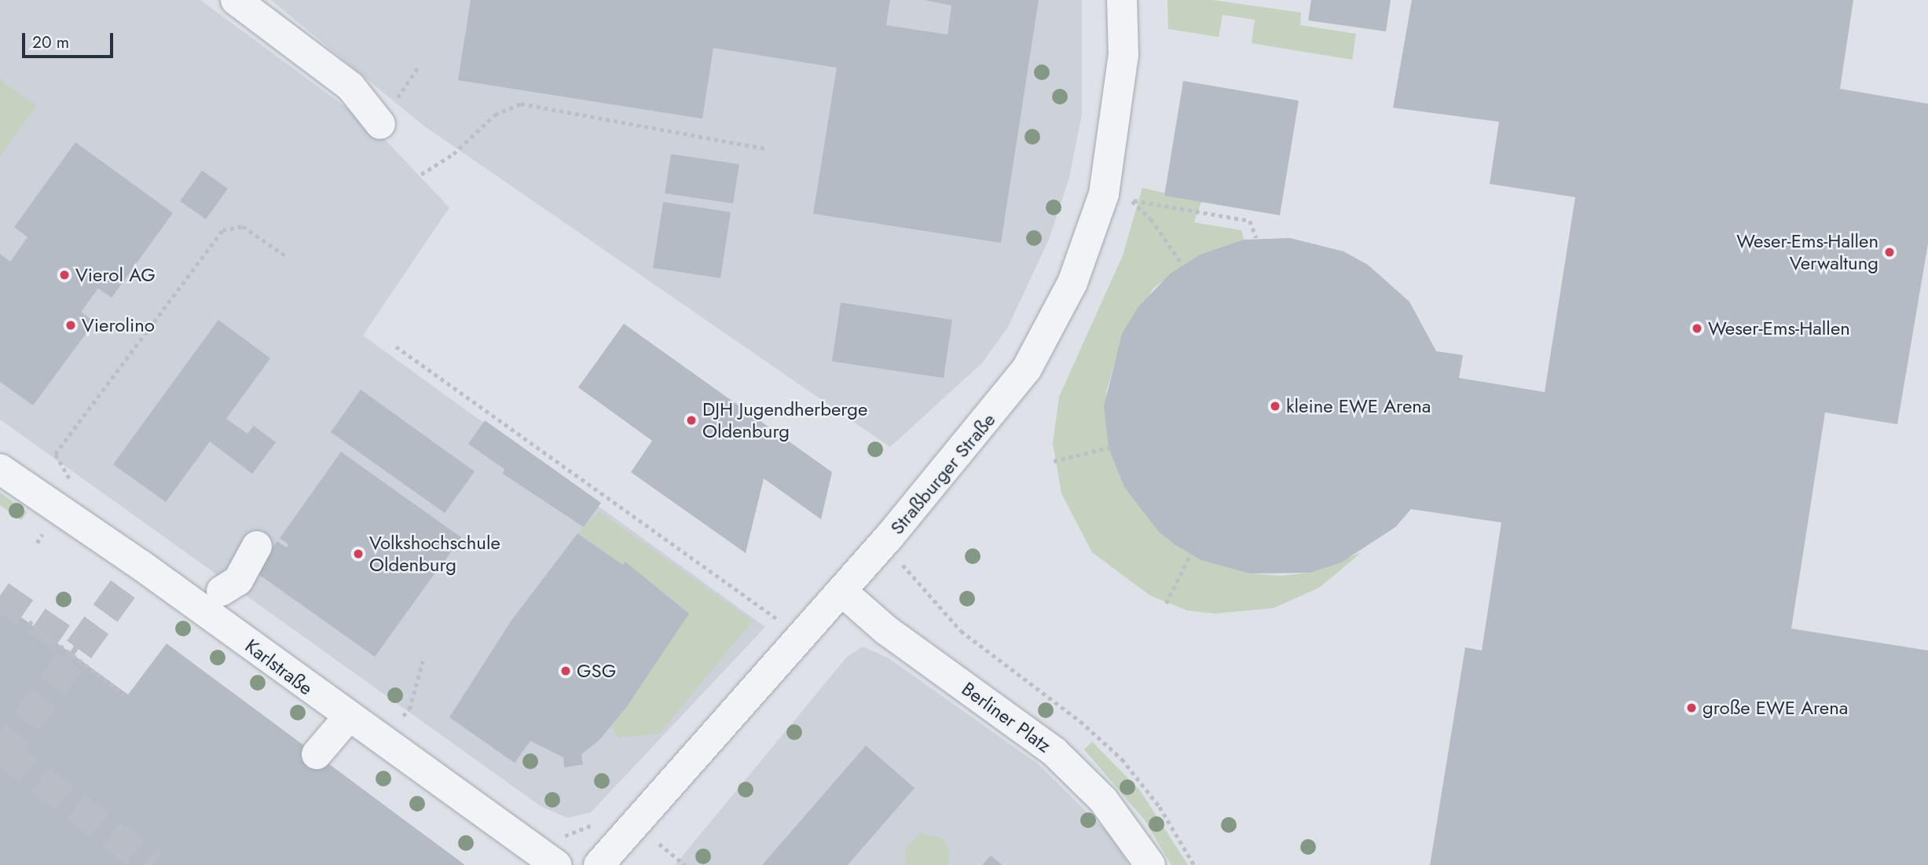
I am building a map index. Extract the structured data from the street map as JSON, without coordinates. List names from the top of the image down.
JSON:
{
  "streets": {
    "street": ["Straßburger Straße", "Karlstraße", "Berliner Platz"]
  },
  "crossings": [
    ["Straßburger Straße", "Berliner Platz"]
  ],
  "places": [
    "Weser-Ems-Hallen Verwaltung",
    "Vierol AG",
    "Vierolino",
    "Weser-Ems-Hallen",
    "kleine EWE Arena",
    "DJH Jugendherberge Oldenburg",
    "Volkshochschule Oldenburg",
    "GSG",
    "große EWE Arena"
  ],
  "scale_bar": "20 m"
}
